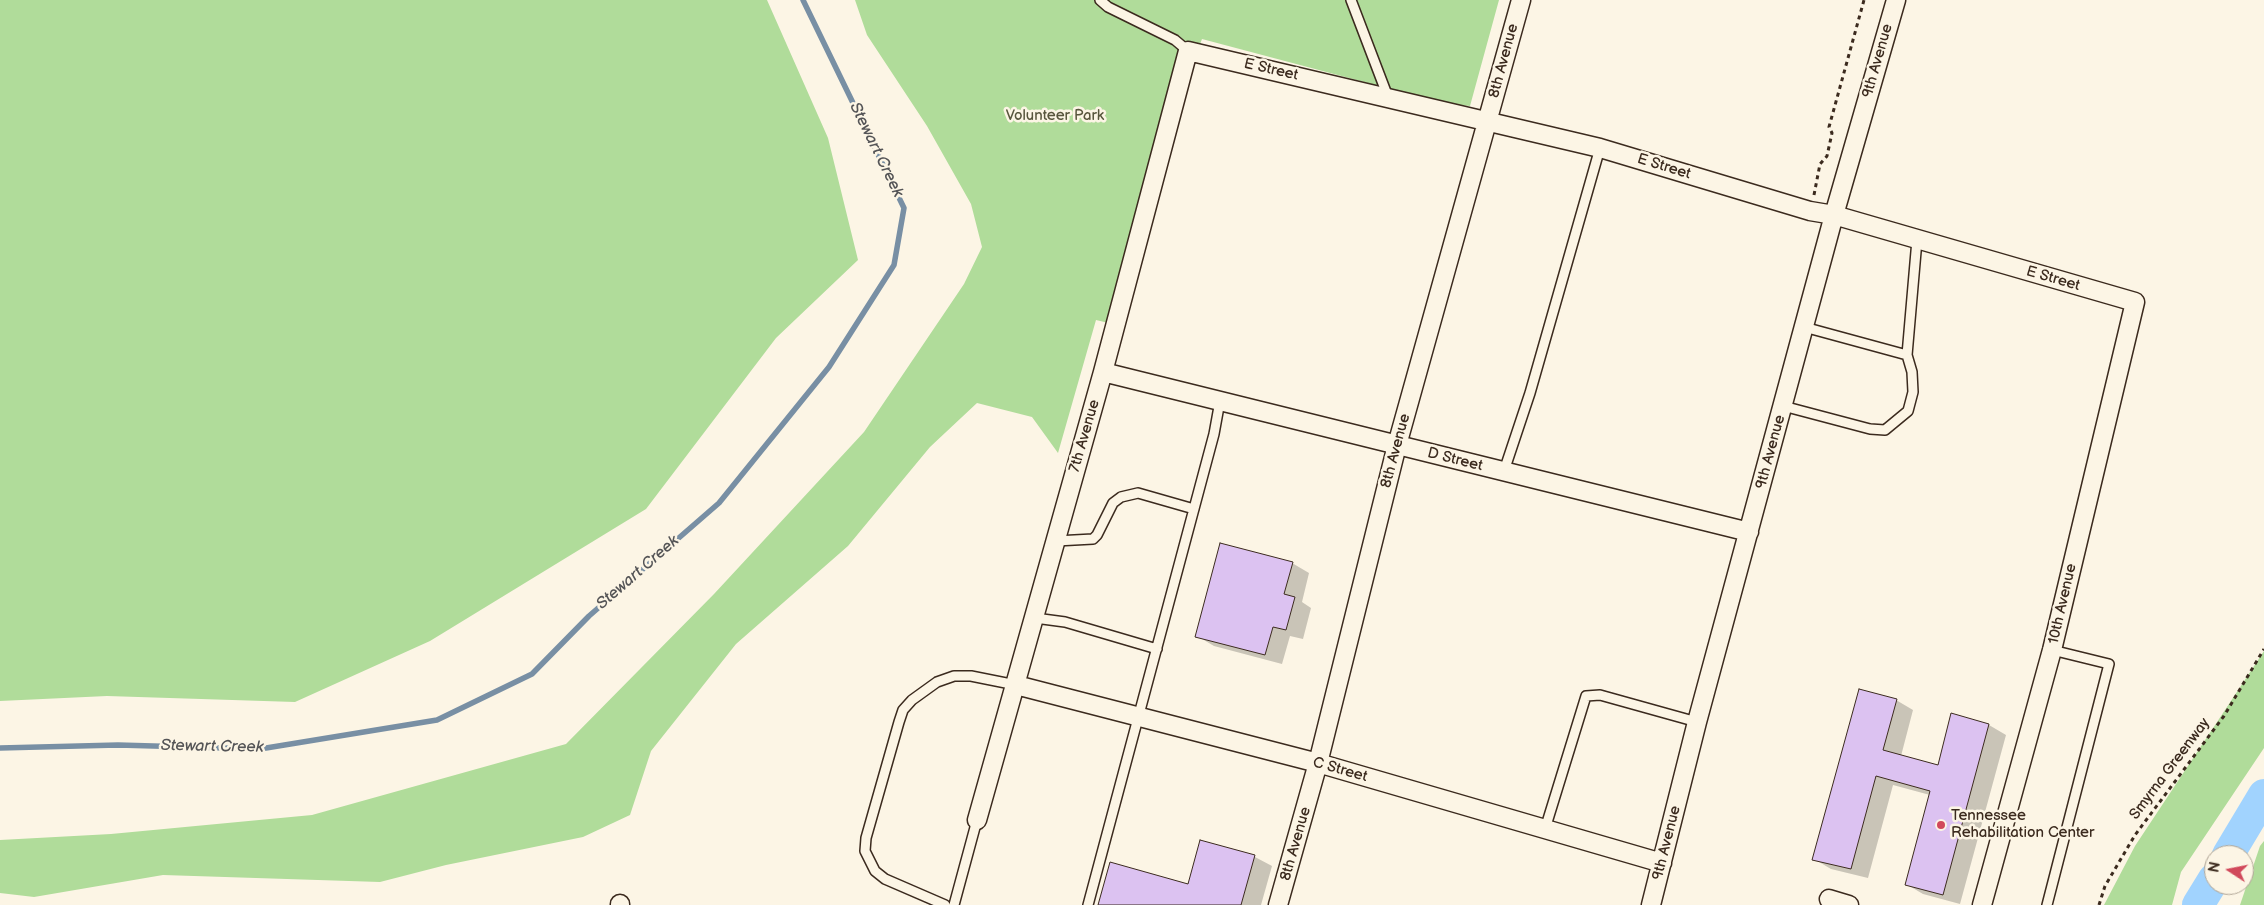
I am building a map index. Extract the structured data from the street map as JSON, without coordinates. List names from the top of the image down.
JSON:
{
  "streets": {
    "street": [
      "8th Avenue",
      "9th Avenue",
      "E Street",
      "7th Avenue",
      "D Street",
      "10th Avenue",
      "C Street"
    ],
    "path": ["Smyrna Greenway"]
  },
  "crossings": [
    ["8th Avenue", "E Street"],
    ["8th Avenue", "D Street"],
    ["8th Avenue", "C Street"],
    ["9th Avenue", "E Street"],
    ["9th Avenue", "D Street"],
    ["9th Avenue", "C Street"],
    ["E Street", "7th Avenue"],
    ["E Street", "10th Avenue"],
    ["7th Avenue", "D Street"],
    ["7th Avenue", "C Street"]
  ],
  "water": ["Stewart Creek"],
  "parks": ["Volunteer Park"],
  "places": ["Tennessee Rehabilitation Center"],
  "north": "left"
}
